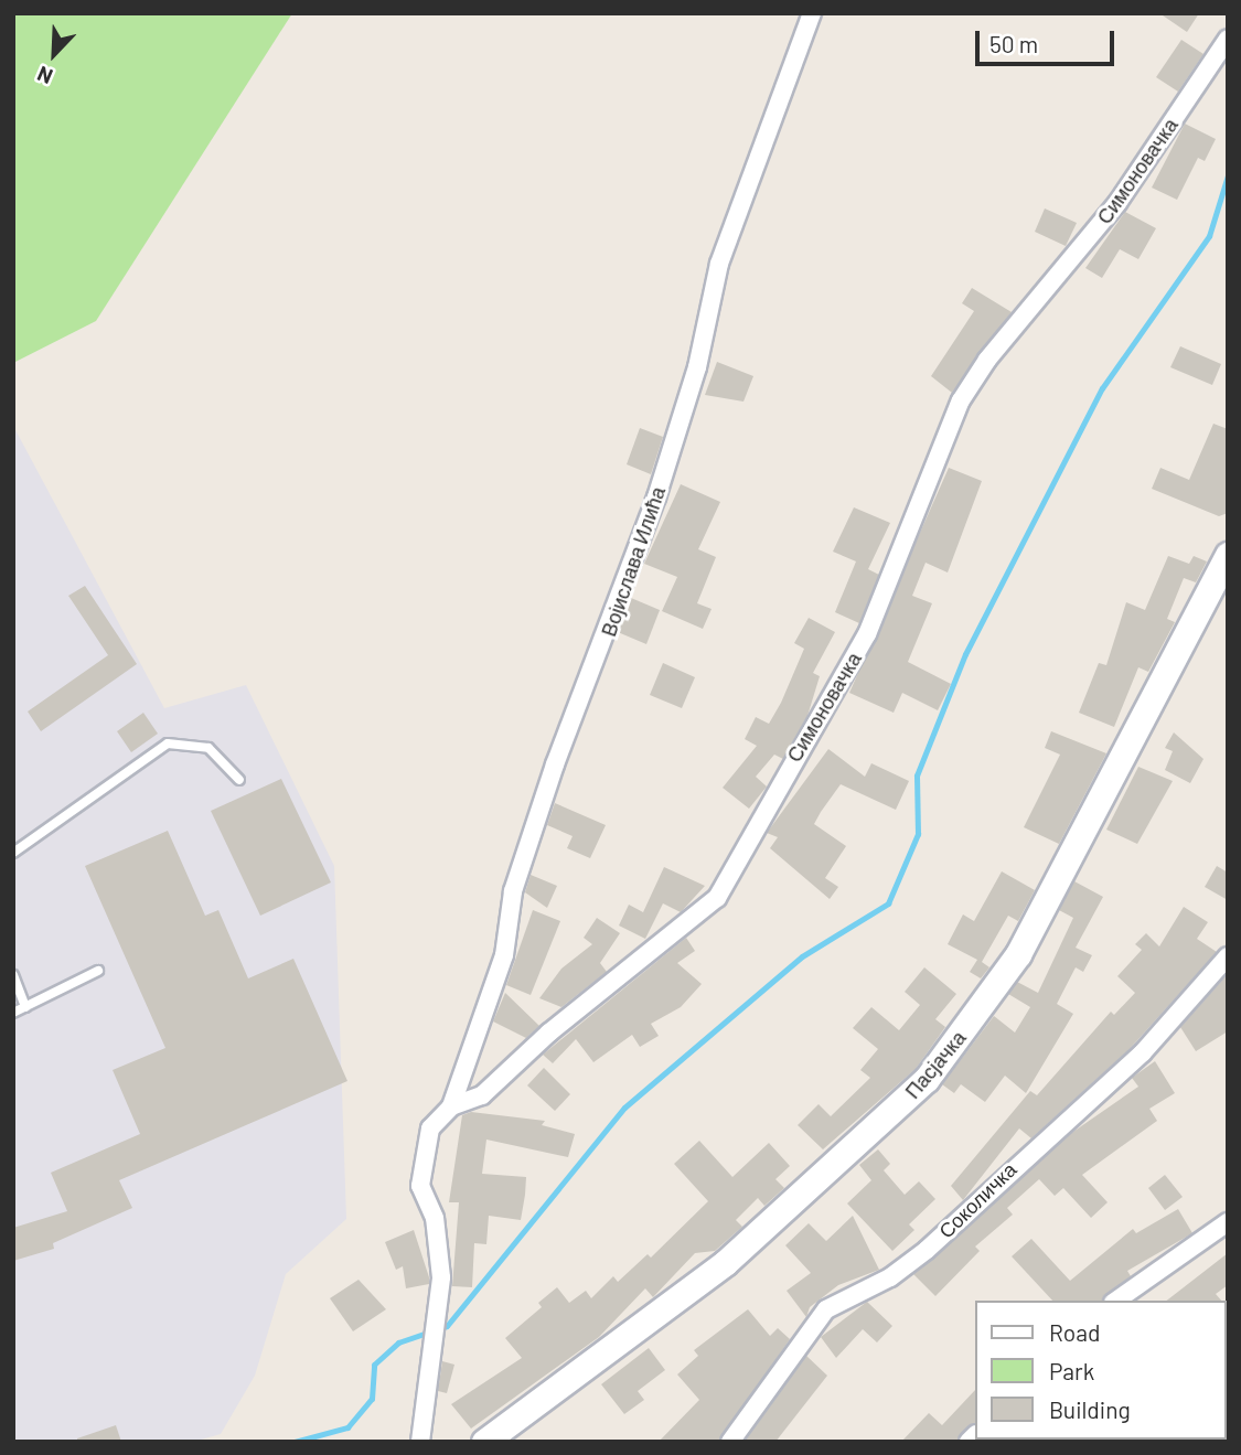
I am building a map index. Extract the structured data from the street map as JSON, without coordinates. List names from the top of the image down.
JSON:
{
  "streets": {
    "main road": ["Пасјачка"],
    "street": ["Симоновачка", "Војислава Илића", "Соколичка"]
  },
  "crossings": [
    ["Симоновачка", "Војислава Илића"]
  ],
  "legend": ["Road", "Park", "Building"],
  "scale_bar": "50 m",
  "north": "bottom left"
}
